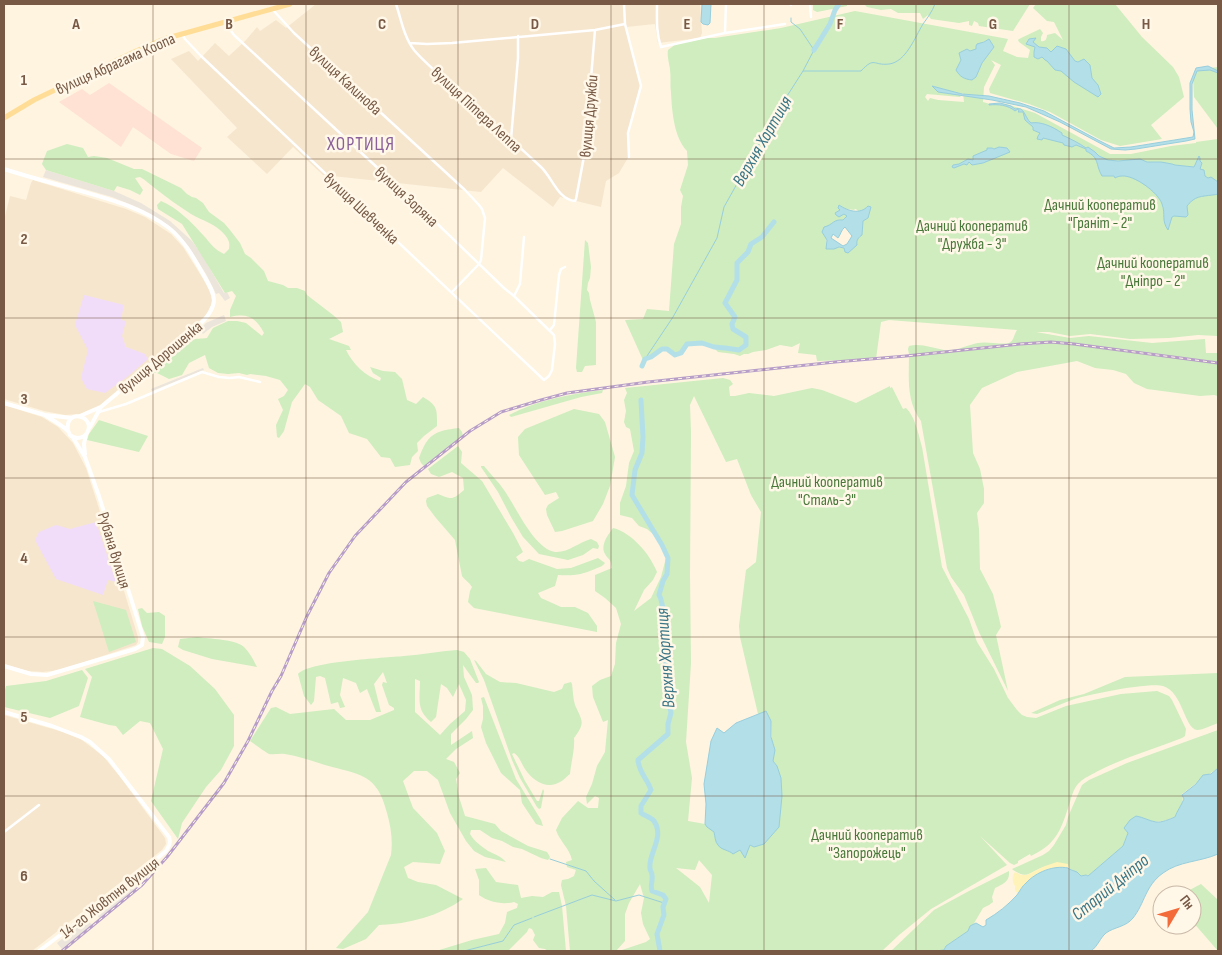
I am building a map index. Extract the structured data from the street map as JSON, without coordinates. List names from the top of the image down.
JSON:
{
  "streets": {
    "main road": ["вулиця Абрагама Коопа"],
    "street": [
      "вулиця Калинова",
      "вулиця Пітера Леппа",
      "вулиця Дружби",
      "вулиця Зоряна",
      "вулиця Шевченка",
      "вулиця Дорошенка",
      "Рубана вулиця",
      "14-го Жовтня вулиця"
    ]
  },
  "crossings": [
    ["вулиця Абрагама Коопа", "вулиця Калинова"],
    ["вулиця Абрагама Коопа", "вулиця Зоряна"],
    ["вулиця Абрагама Коопа", "вулиця Шевченка"],
    ["вулиця Калинова", "вулиця Зоряна"],
    ["вулиця Пітера Леппа", "вулиця Дружби"],
    ["вулиця Зоряна", "вулиця Шевченка"],
    ["вулиця Дорошенка", "Рубана вулиця"]
  ],
  "districts": ["ХОРТИЦЯ"],
  "water": ["Верхня Хортиця", "Старий Дніпро"],
  "parks": [
    "Дачний кооператив \"Граніт - 2\"",
    "Дачний кооператив \"Дружба - 3\"",
    "Дачний кооператив \"Дніпро - 2\"",
    "Дачний кооператив \"Сталь-3\"",
    "Дачний кооператив \"Запорожець\""
  ],
  "north": "top right",
  "grid": {
    "columns": [
      "A",
      "B",
      "C",
      "D",
      "E",
      "F",
      "G",
      "H"
    ],
    "rows": [
      "1",
      "2",
      "3",
      "4",
      "5",
      "6"
    ]
  }
}
